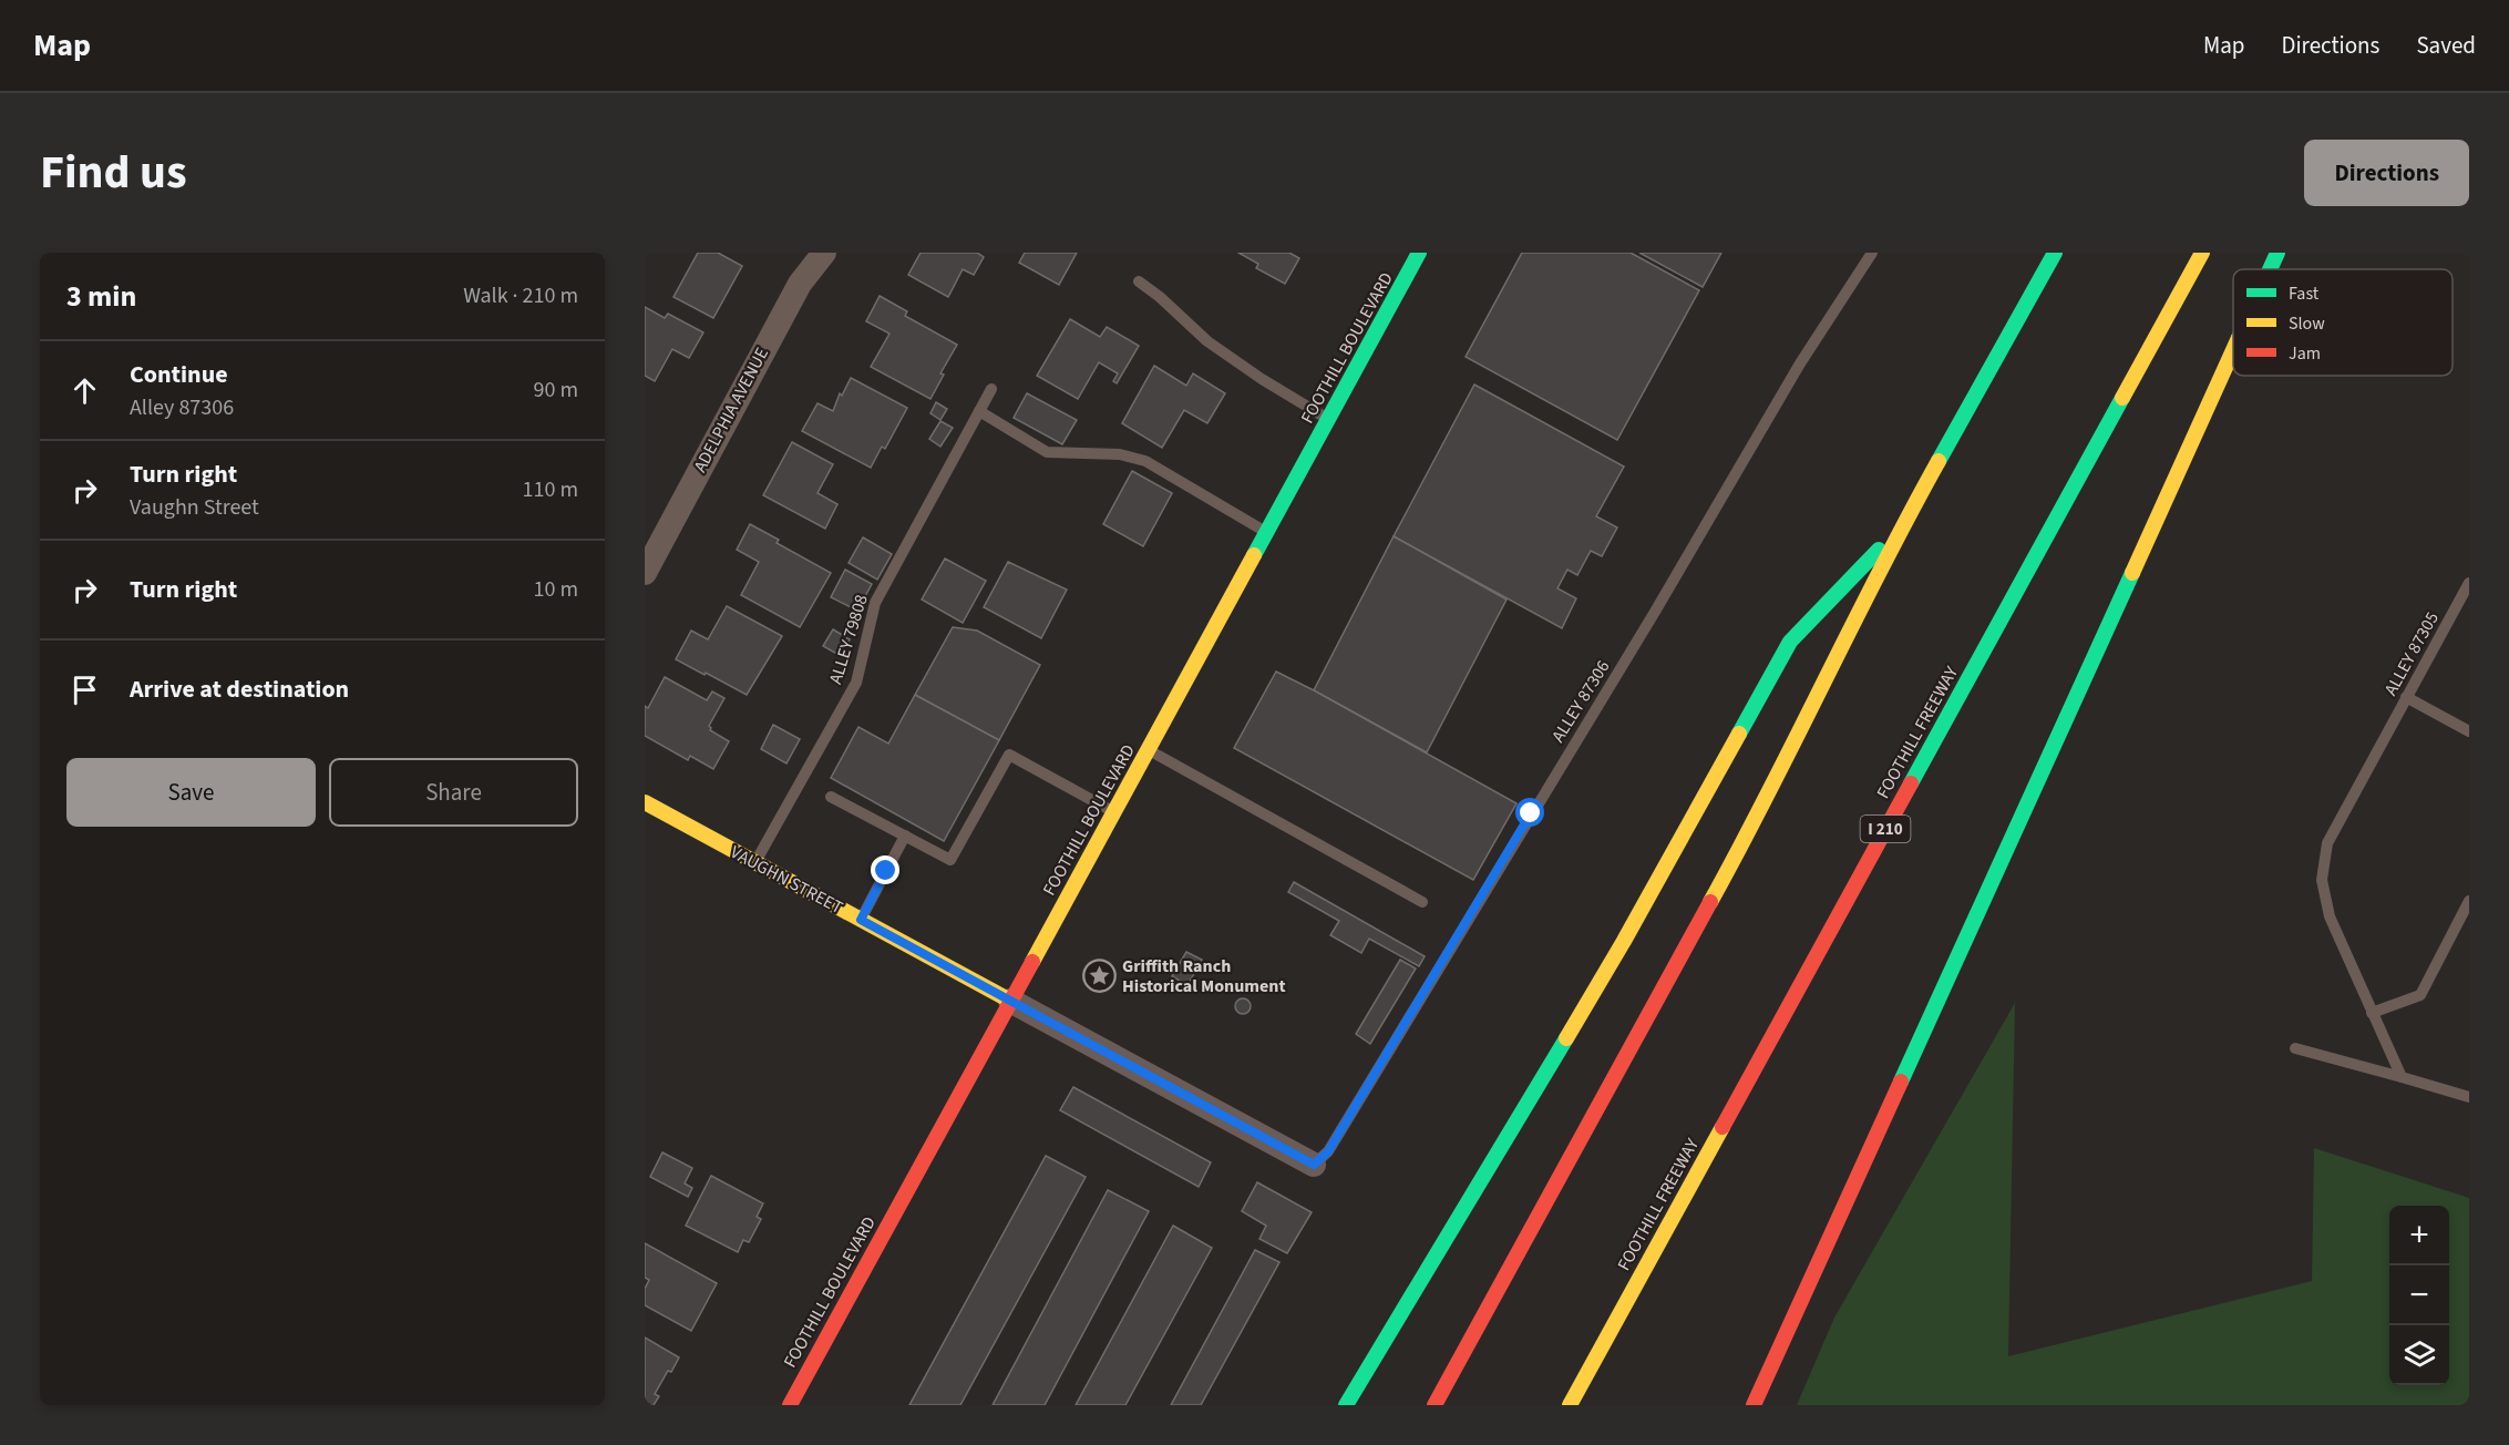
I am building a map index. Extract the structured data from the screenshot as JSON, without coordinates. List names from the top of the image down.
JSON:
{
  "streets": {
    "main road": [
      "FOOTHILL BOULEVARD",
      "FOOTHILL FREEWAY",
      "I 210",
      "VAUGHN STREET"
    ],
    "street": ["ADELPHIA AVENUE"],
    "lane": ["ALLEY 79808", "ALLEY 87305", "ALLEY 87306"]
  },
  "crossings": [
    ["FOOTHILL BOULEVARD", "VAUGHN STREET"],
    ["ALLEY 79808", "VAUGHN STREET"],
    ["ALLEY 87306", "VAUGHN STREET"]
  ],
  "places": {
    "place": ["Griffith Ranch Historical Monument"]
  },
  "legend": ["Fast", "Slow", "Jam"],
  "page": {
    "header": "Map",
    "nav": ["Map", "Directions", "Saved"],
    "title": "Find us",
    "buttons": [
      "Directions",
      ["Save", "Share"]
    ],
    "heading": ["3 min", "Walk · 210 m"],
    "list": [
      ["Continue", "Alley 87306", "90 m"],
      ["Turn right", "Vaughn Street", "110 m"],
      ["Turn right", "10 m"],
      "Arrive at destination"
    ],
    "map_buttons": ["+", "−"]
  }
}
